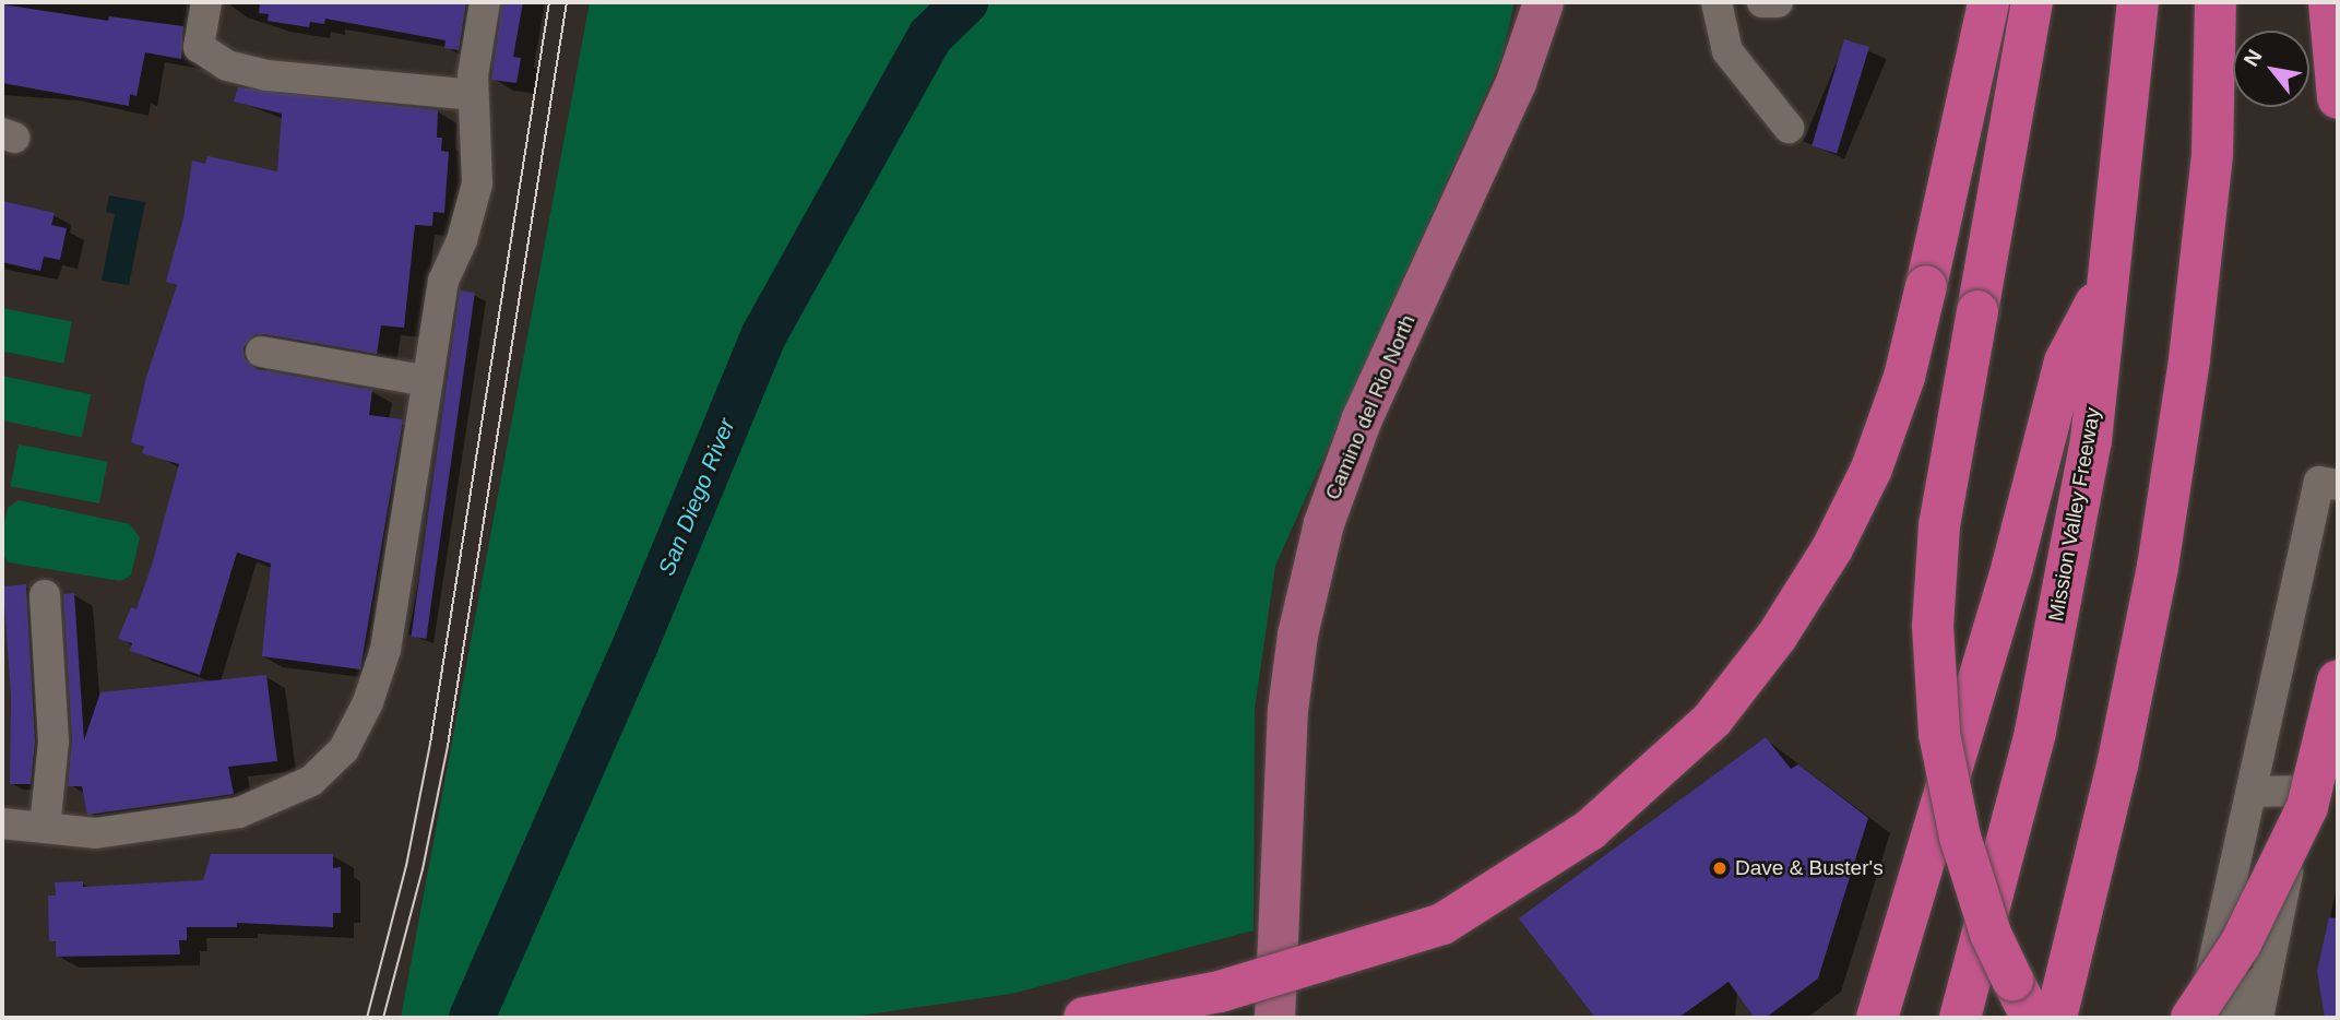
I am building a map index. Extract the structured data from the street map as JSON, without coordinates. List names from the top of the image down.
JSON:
{
  "streets": {
    "highway": ["Mission Valley Freeway"],
    "main road": ["Camino del Rio North"]
  },
  "water": ["San Diego River"],
  "places": ["Dave & Buster's"],
  "north": "top left"
}
